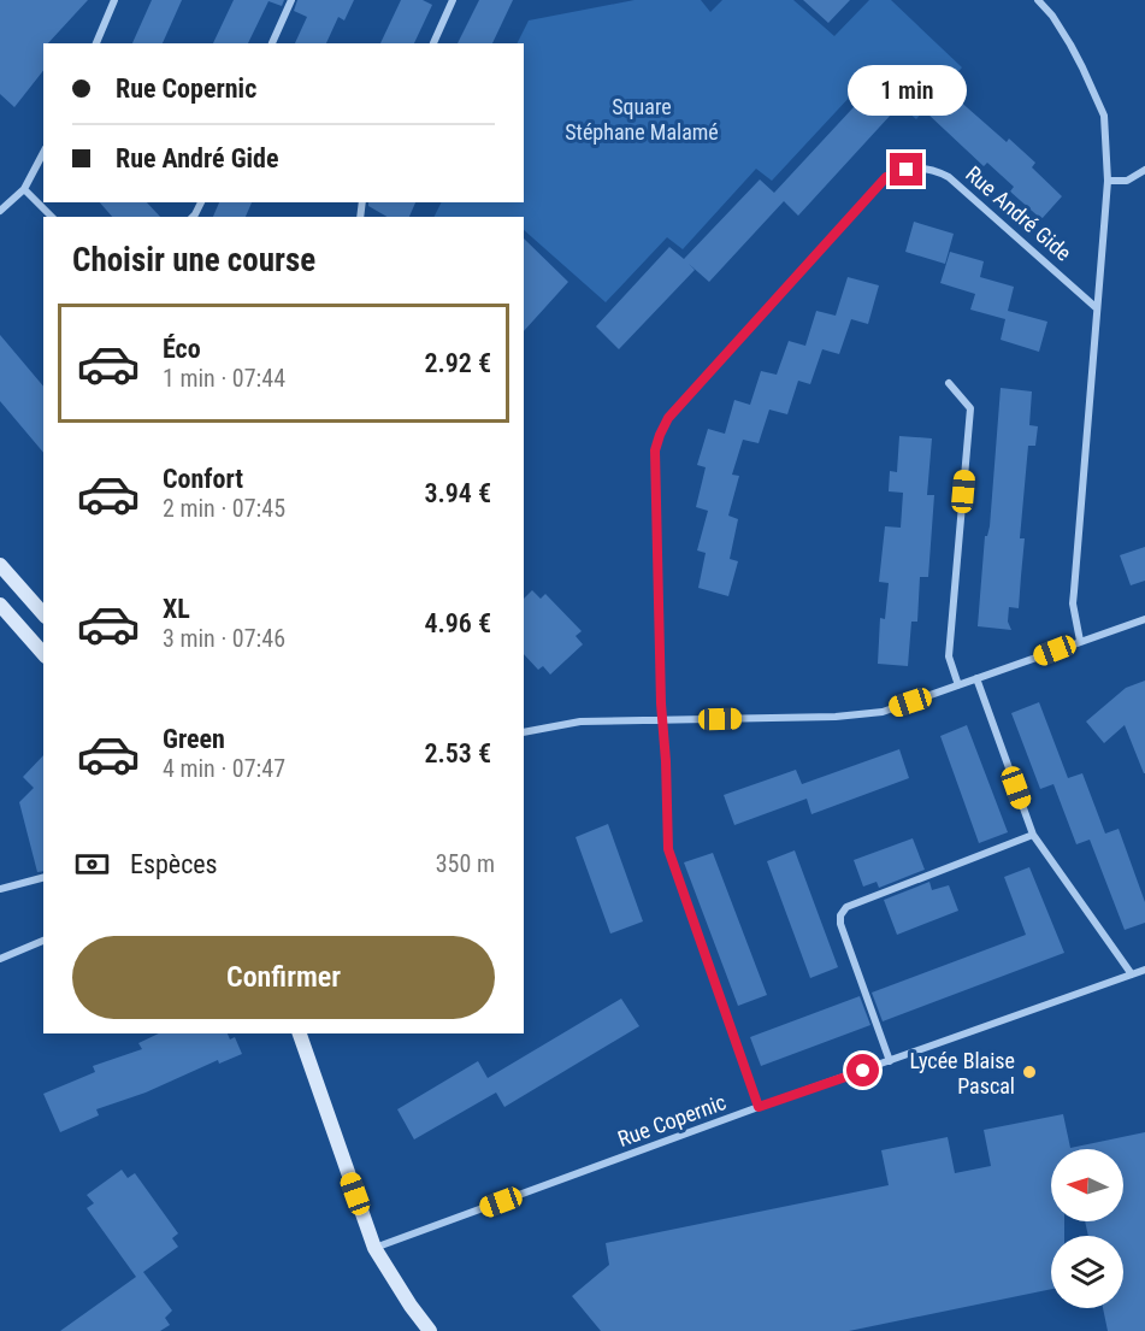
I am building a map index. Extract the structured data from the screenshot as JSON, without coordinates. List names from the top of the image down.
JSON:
{
  "streets": {
    "street": ["Rue André Gide", "Rue Copernic"]
  },
  "crossings": [
    ["Rue André Gide", "Rue Copernic"]
  ],
  "parks": ["Square Stéphane Malamé"],
  "places": ["Lycée Blaise Pascal"],
  "north": "left",
  "page": {
    "banner": ["Rue Copernic", "Rue André Gide"],
    "bubble": "1 min",
    "heading": "Choisir une course",
    "list": [
      {
        "name": "Éco",
        "note": "1 min · 07:44",
        "value": "2.92 €"
      },
      {
        "name": "Confort",
        "note": "2 min · 07:45",
        "value": "3.94 €"
      },
      {
        "name": "XL",
        "note": "3 min · 07:46",
        "value": "4.96 €"
      },
      {
        "name": "Green",
        "note": "4 min · 07:47",
        "value": "2.53 €"
      }
    ],
    "pay": ["Espèces", "350 m"],
    "buttons": "Confirmer"
  }
}
